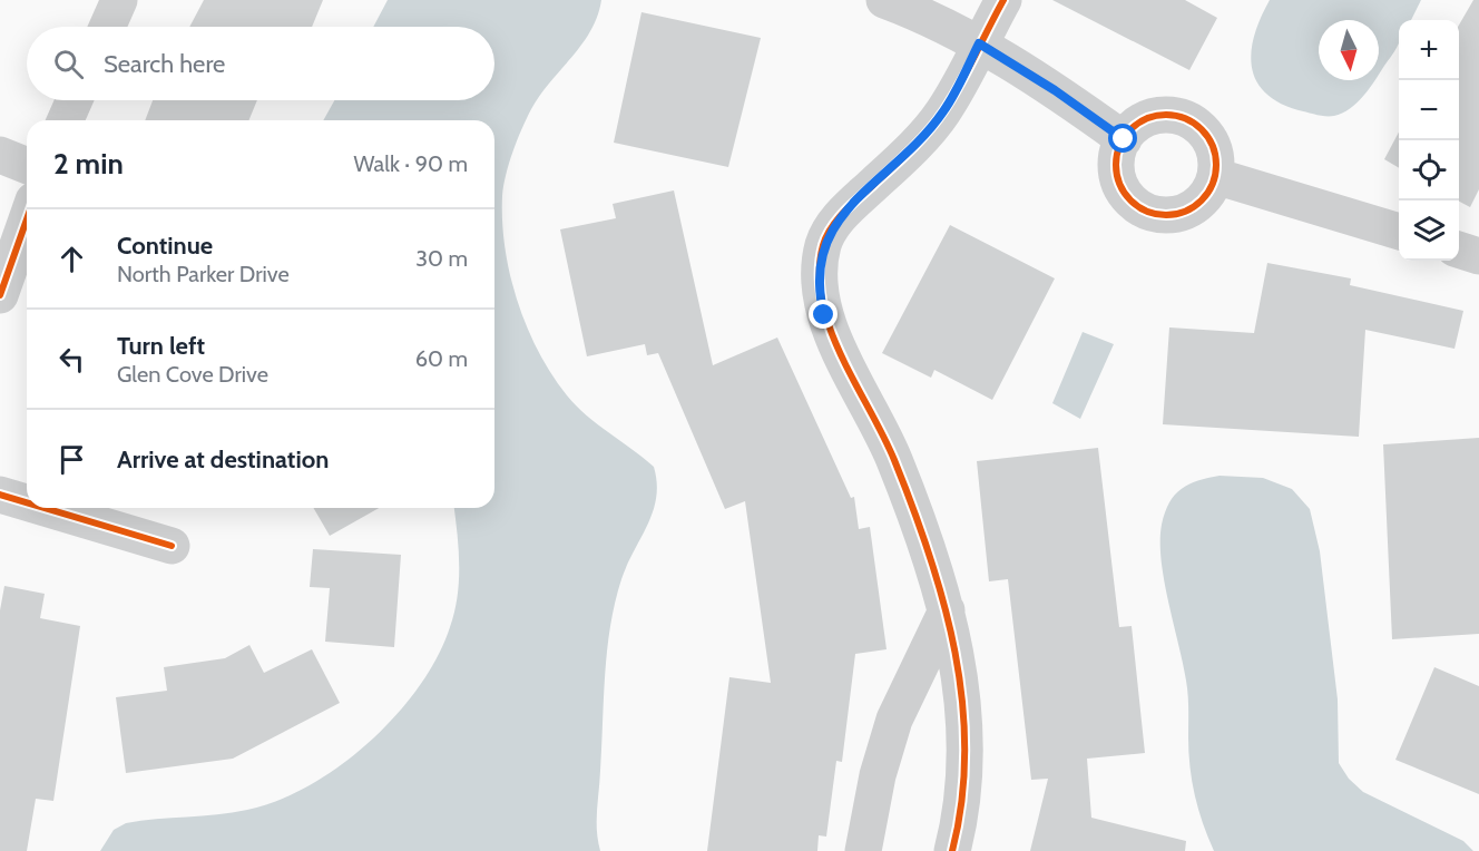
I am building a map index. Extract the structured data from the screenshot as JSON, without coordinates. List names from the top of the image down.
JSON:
{
  "north": "bottom",
  "page": {
    "map_buttons": ["+", "−"],
    "search": "Search here",
    "heading": ["2 min", "Walk · 90 m"],
    "list": [
      ["Continue", "North Parker Drive", "30 m"],
      ["Turn left", "Glen Cove Drive", "60 m"],
      "Arrive at destination"
    ]
  }
}
